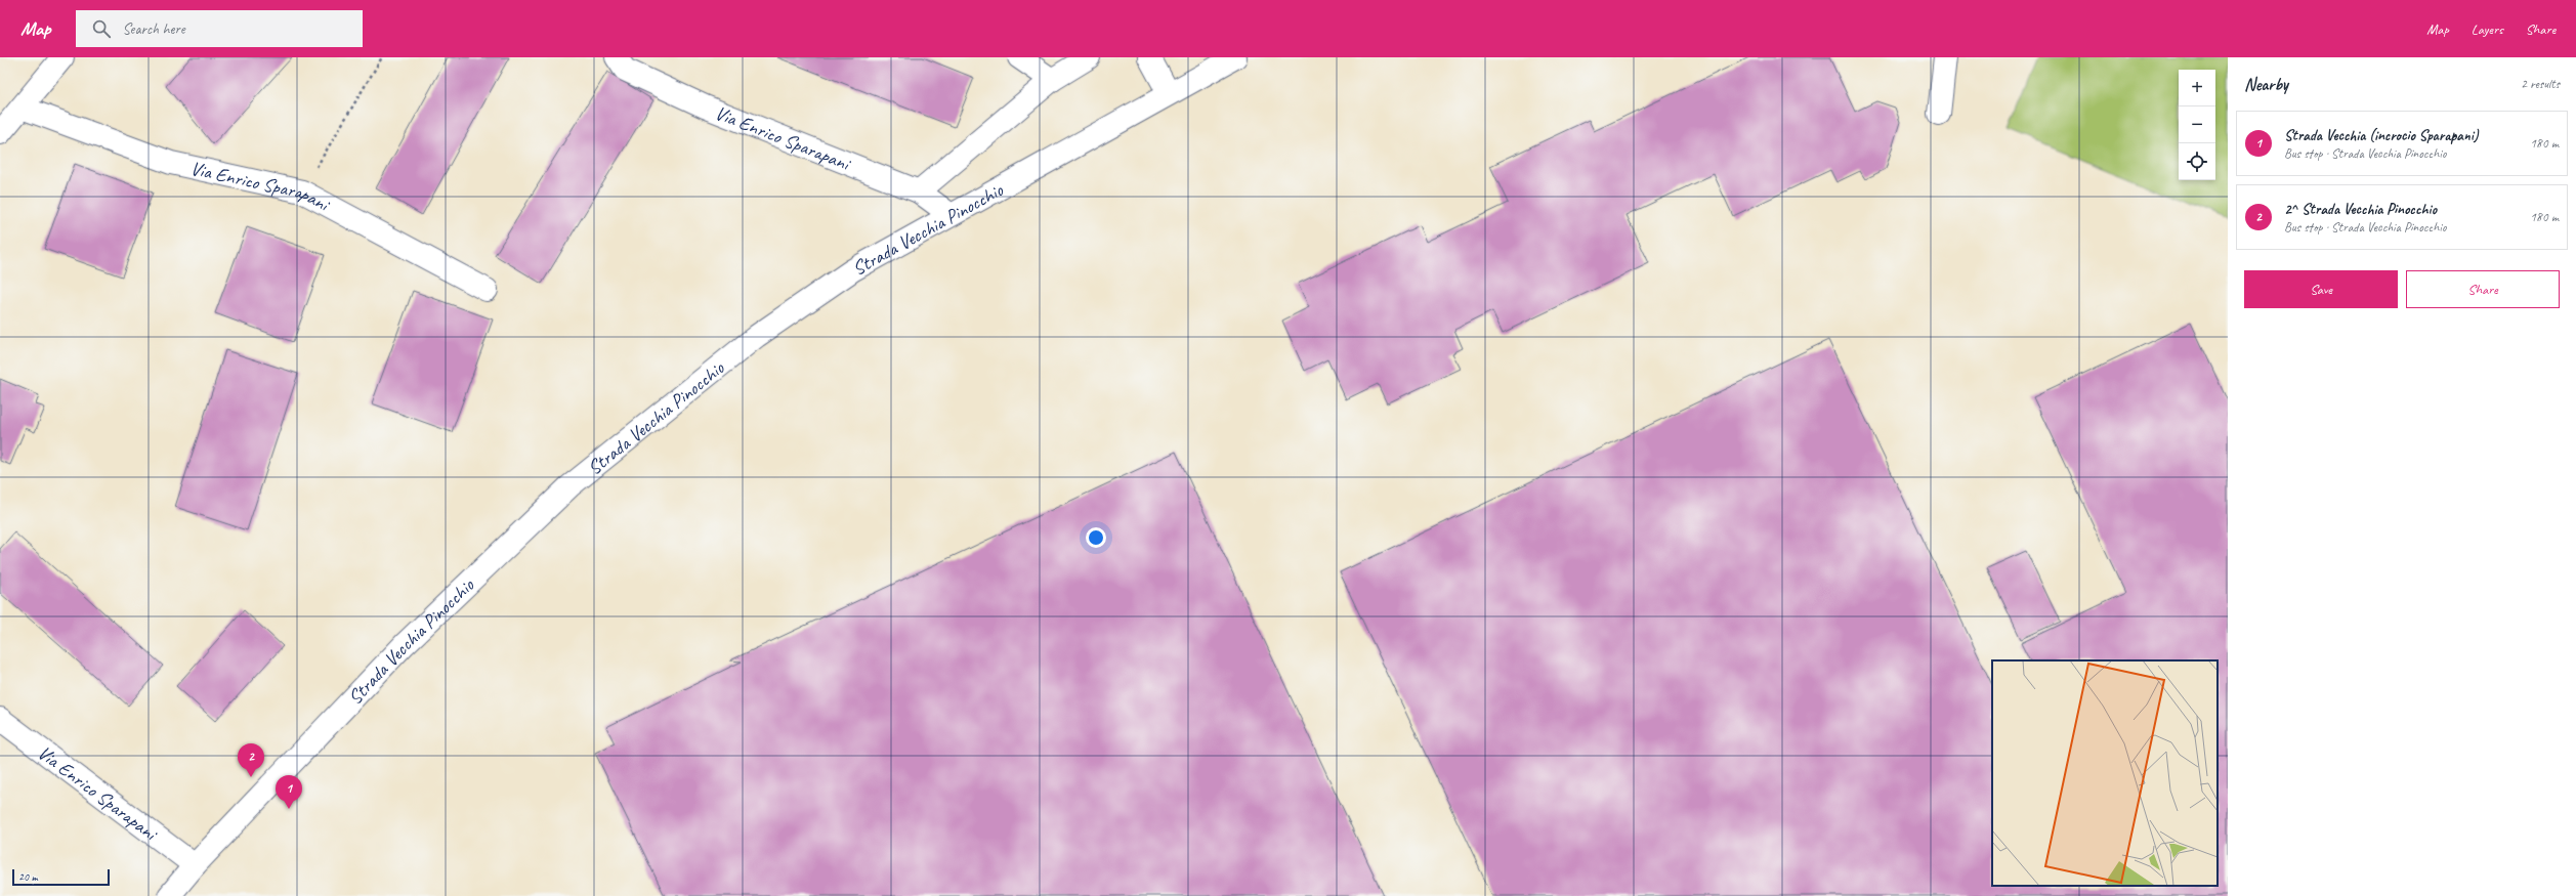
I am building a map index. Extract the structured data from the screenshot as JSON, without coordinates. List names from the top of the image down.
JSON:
{
  "streets": {
    "street": ["Via Enrico Sparapani", "Strada Vecchia Pinocchio"]
  },
  "crossings": [
    ["Via Enrico Sparapani", "Strada Vecchia Pinocchio"]
  ],
  "scale_bar": "20 m",
  "page": {
    "header": "Map",
    "search": "Search here",
    "nav": ["Map", "Layers", "Share"],
    "heading": ["Nearby", "2 results"],
    "map_buttons": ["+", "−"],
    "list": [
      {
        "mark": "1",
        "name": "Strada Vecchia (incrocio Sparapani)",
        "note": "Bus stop · Strada Vecchia Pinocchio",
        "value": "180 m"
      },
      {
        "mark": "2",
        "name": "2^ Strada Vecchia Pinocchio",
        "note": "Bus stop · Strada Vecchia Pinocchio",
        "value": "180 m"
      }
    ],
    "buttons": ["Save", "Share"],
    "pins": ["2", "1"],
    "scale": "20 m"
  }
}
